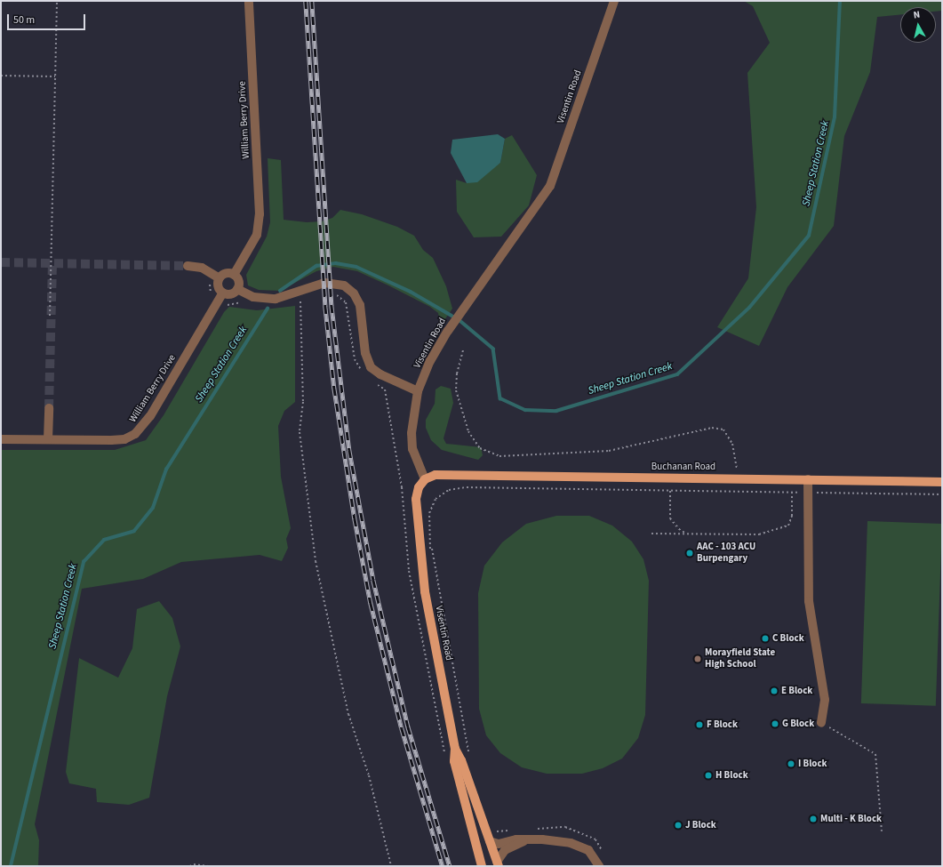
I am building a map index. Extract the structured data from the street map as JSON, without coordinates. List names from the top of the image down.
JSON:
{
  "streets": {
    "main road": ["Visentin Road", "Buchanan Road"],
    "street": ["William Berry Drive"]
  },
  "crossings": [
    ["Visentin Road", "Buchanan Road"]
  ],
  "water": ["Sheep Station Creek"],
  "places": [
    "AAC - 103 ACU Burpengary",
    "C Block",
    "Morayfield State High School",
    "E Block",
    "G Block",
    "F Block",
    "I Block",
    "H Block",
    "Multi - K Block",
    "J Block"
  ],
  "scale_bar": "50 m",
  "north": "top"
}
